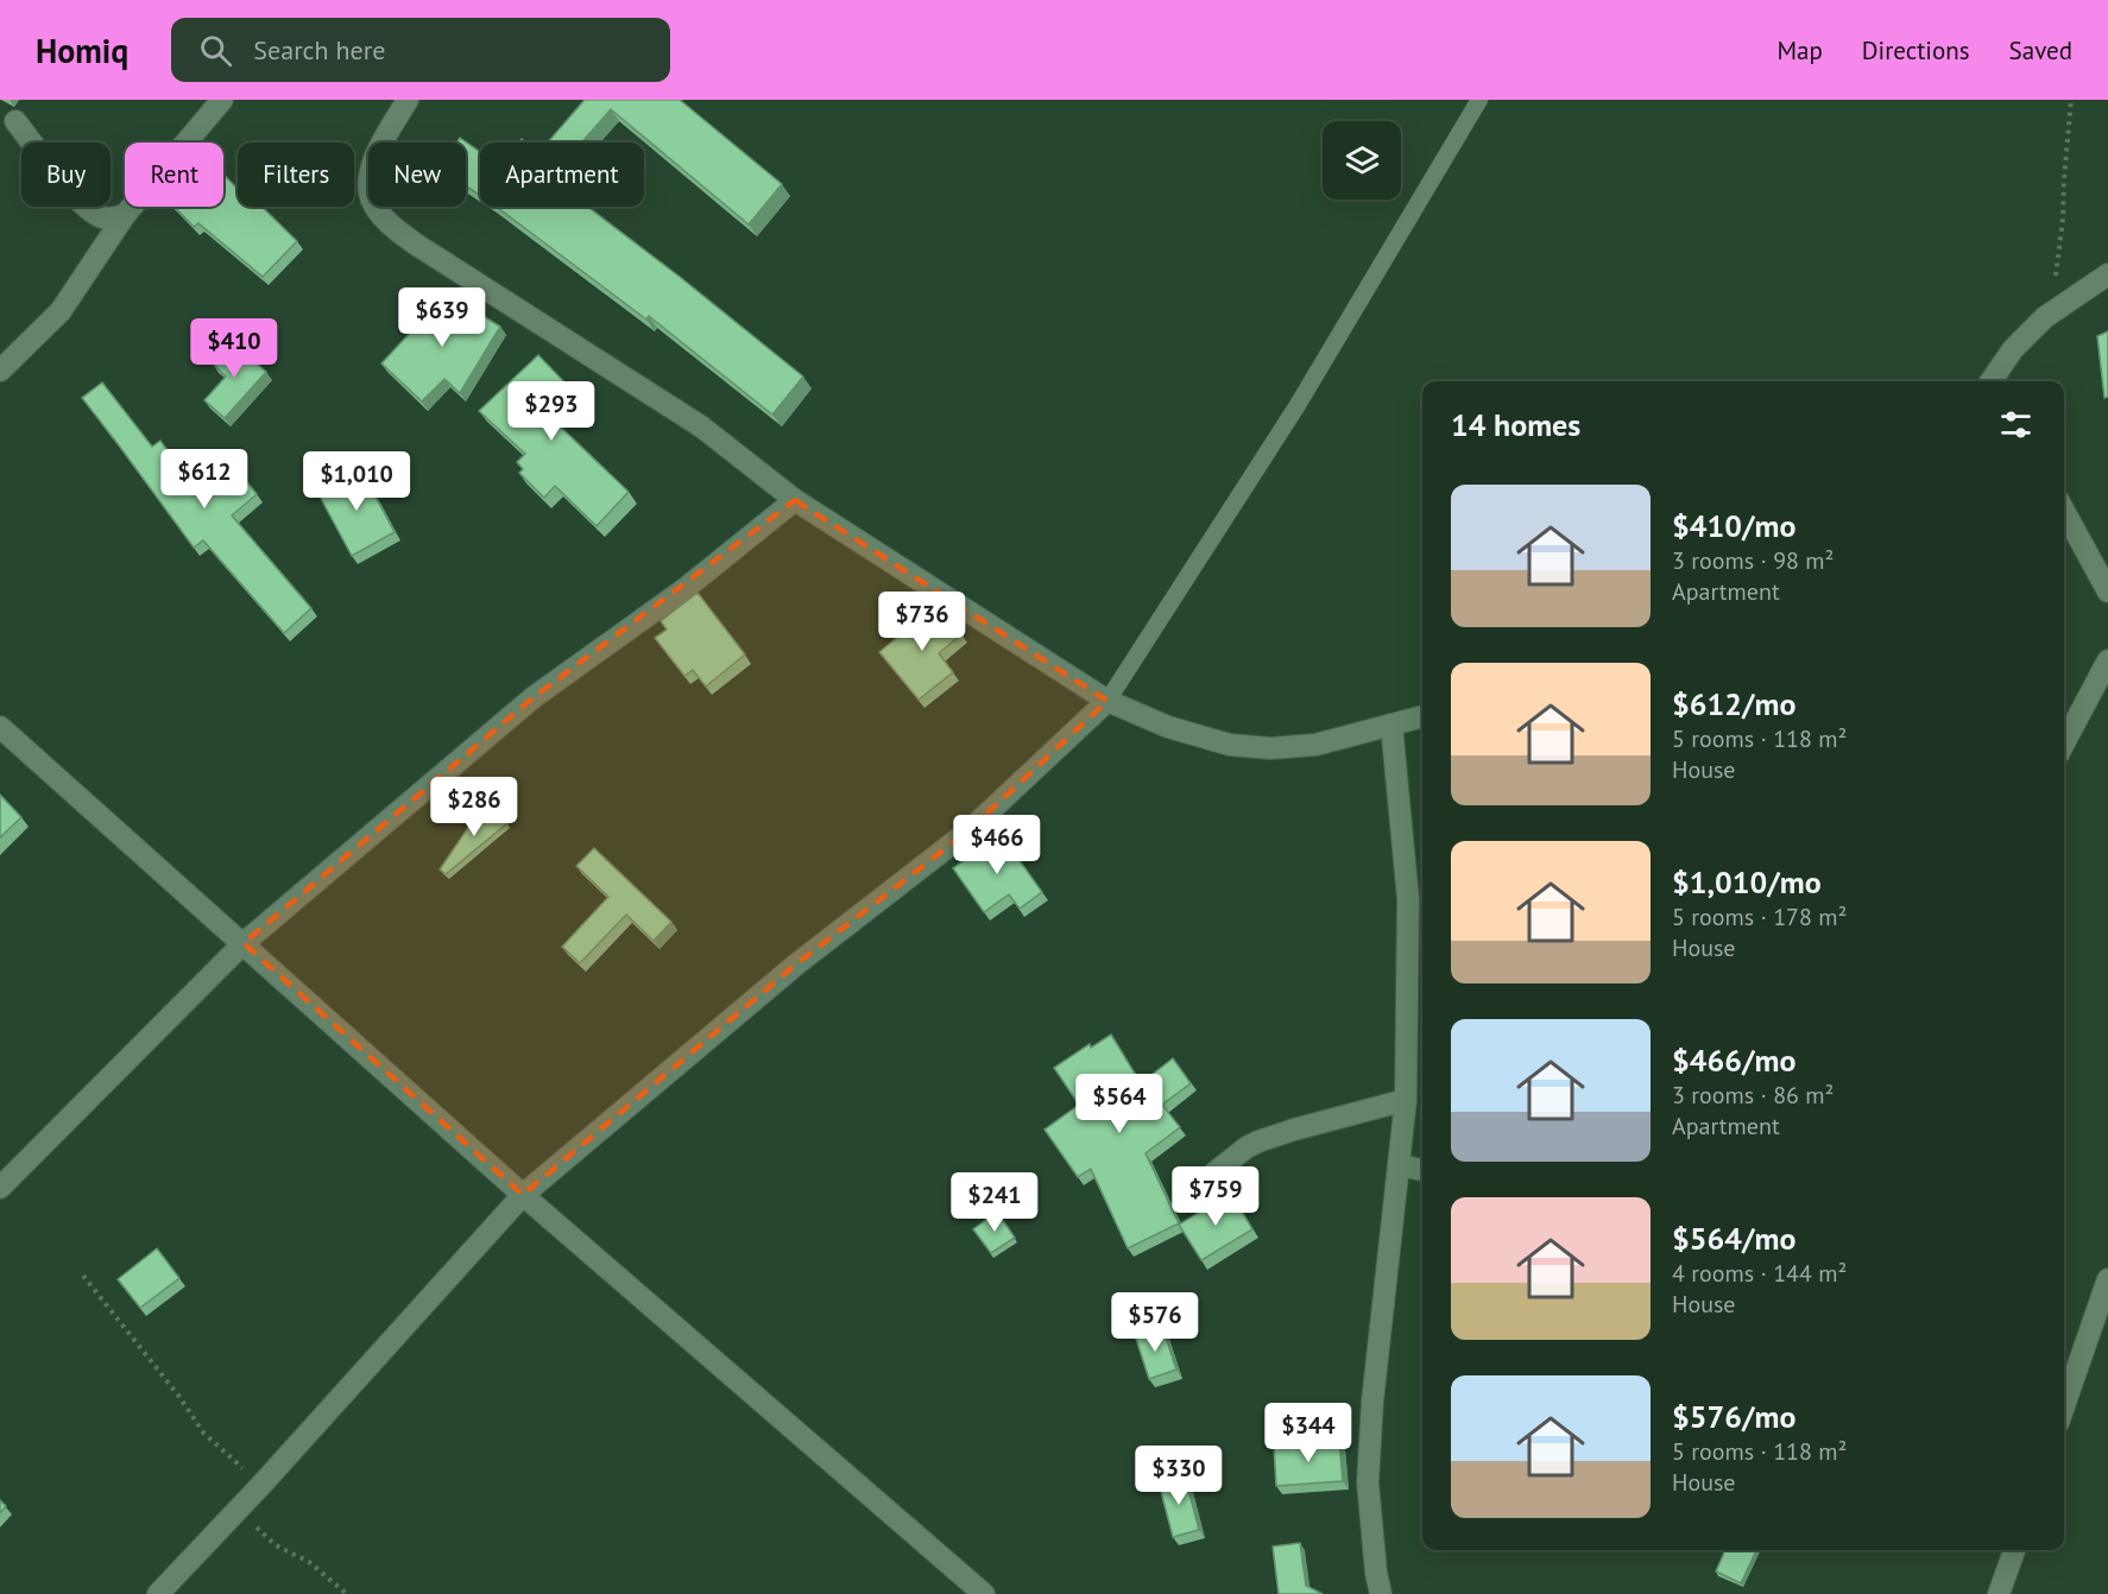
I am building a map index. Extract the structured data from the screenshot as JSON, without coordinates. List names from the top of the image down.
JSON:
{
  "page": {
    "header": "Homiq",
    "search": "Search here",
    "nav": ["Map", "Directions", "Saved"],
    "chip": [
      "Buy",
      "Rent",
      "Filters",
      "New",
      "Apartment"
    ],
    "price": [
      "$639",
      "$410",
      "$293",
      "$612",
      "$1,010",
      "$736",
      "$286",
      "$466",
      "$564",
      "$759",
      "$241",
      "$576",
      "$344",
      "$330"
    ],
    "heading": "14 homes",
    "list": [
      {
        "name": "$410/mo",
        "note": "3 rooms · 98 m² · Apartment"
      },
      {
        "name": "$612/mo",
        "note": "5 rooms · 118 m² · House"
      },
      {
        "name": "$1,010/mo",
        "note": "5 rooms · 178 m² · House"
      },
      {
        "name": "$466/mo",
        "note": "3 rooms · 86 m² · Apartment"
      },
      {
        "name": "$564/mo",
        "note": "4 rooms · 144 m² · House"
      },
      {
        "name": "$576/mo",
        "note": "5 rooms · 118 m² · House"
      }
    ]
  }
}
